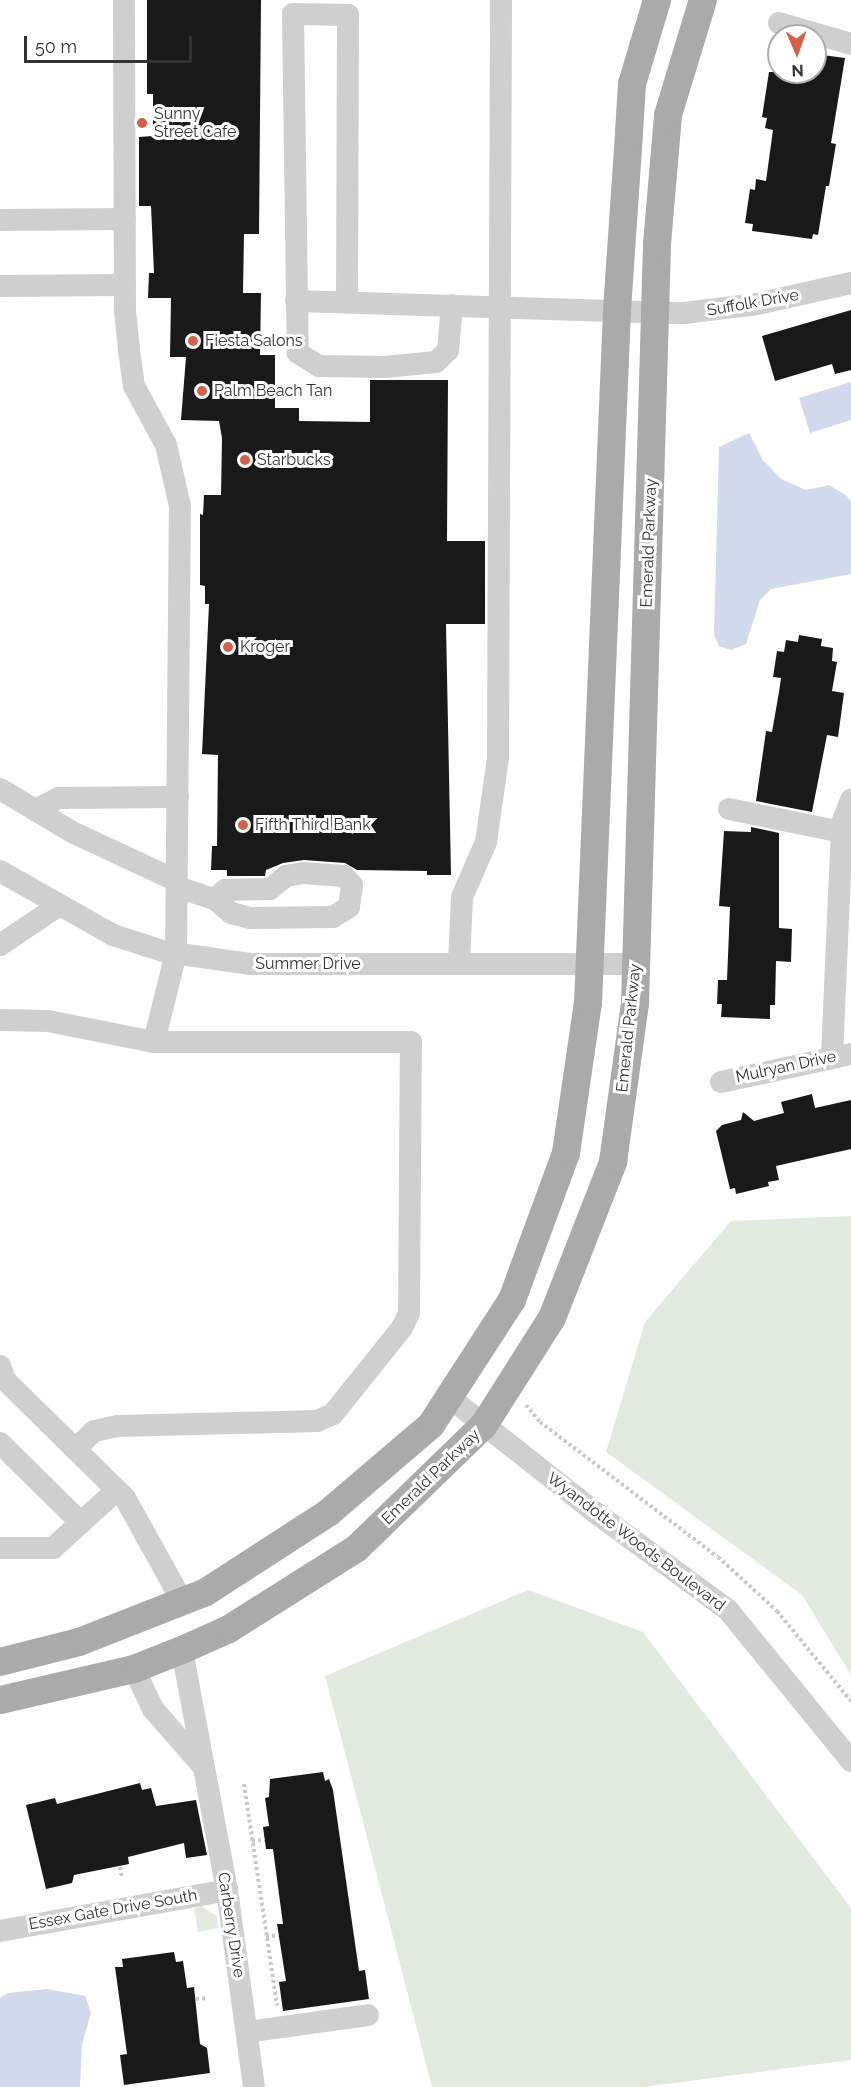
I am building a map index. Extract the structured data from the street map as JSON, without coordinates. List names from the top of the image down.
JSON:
{
  "streets": {
    "main road": ["Emerald Parkway"],
    "street": [
      "Suffolk Drive",
      "Summer Drive",
      "Mulryan Drive",
      "Wyandotte Woods Boulevard",
      "Essex Gate Drive South",
      "Carberry Drive"
    ]
  },
  "crossings": [
    ["Suffolk Drive", "Emerald Parkway"],
    ["Emerald Parkway", "Summer Drive"],
    ["Emerald Parkway", "Wyandotte Woods Boulevard"],
    ["Emerald Parkway", "Carberry Drive"],
    ["Essex Gate Drive South", "Carberry Drive"]
  ],
  "places": [
    "Sunny Street Cafe",
    "Fiesta Salons",
    "Palm Beach Tan",
    "Starbucks",
    "Kroger",
    "Fifth Third Bank"
  ],
  "scale_bar": "50 m",
  "north": "bottom"
}
